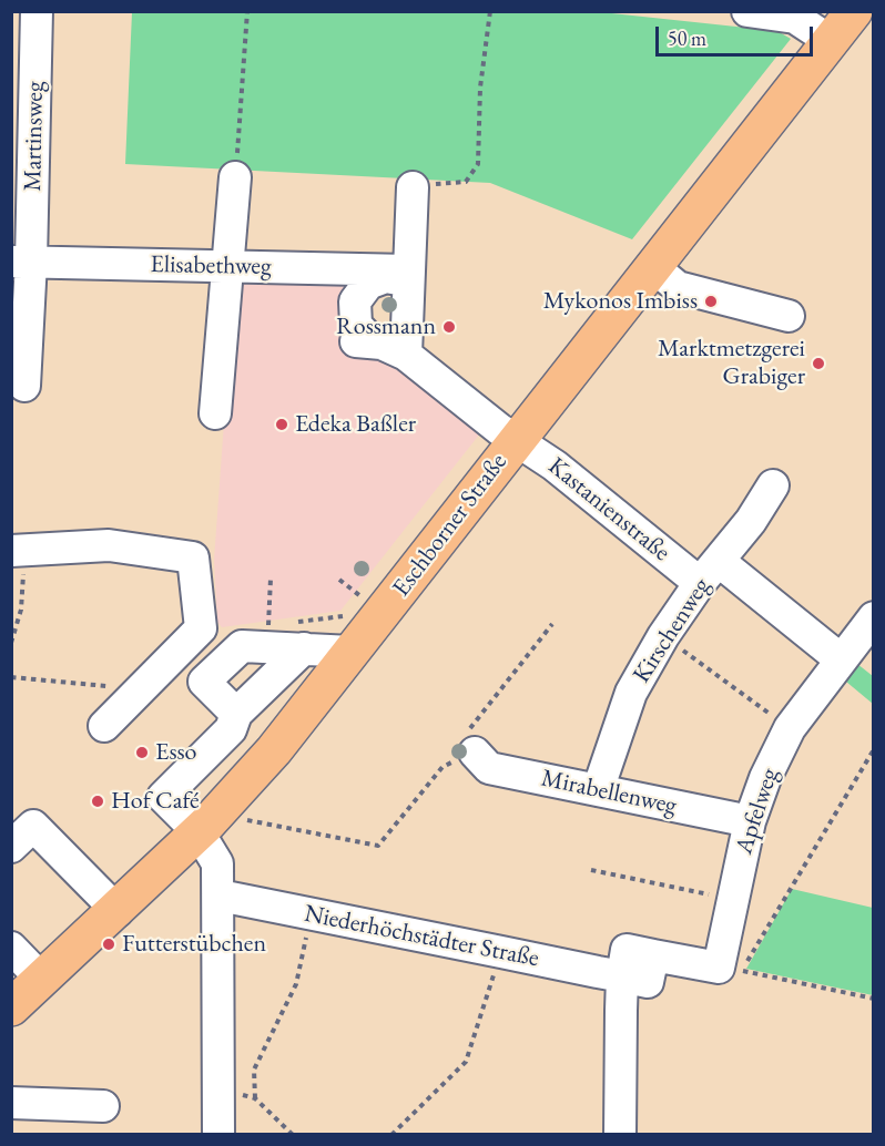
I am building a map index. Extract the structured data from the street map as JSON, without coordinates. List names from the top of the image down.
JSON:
{
  "streets": {
    "main road": ["Eschborner Straße"],
    "street": [
      "Martinsweg",
      "Elisabethweg",
      "Kastanienstraße",
      "Kirschenweg",
      "Mirabellenweg",
      "Apfelweg",
      "Niederhöchstädter Straße"
    ]
  },
  "crossings": [
    ["Martinsweg", "Elisabethweg"],
    ["Elisabethweg", "Kastanienstraße"],
    ["Kastanienstraße", "Eschborner Straße"],
    ["Kastanienstraße", "Kirschenweg"],
    ["Kastanienstraße", "Apfelweg"],
    ["Kirschenweg", "Mirabellenweg"],
    ["Mirabellenweg", "Apfelweg"]
  ],
  "places": [
    "Mykonos Imbiss",
    "Rossmann",
    "Marktmetzgerei Grabiger",
    "Edeka Baßler",
    "Esso",
    "Hof Café",
    "Futterstübchen"
  ],
  "scale_bar": "50 m"
}
